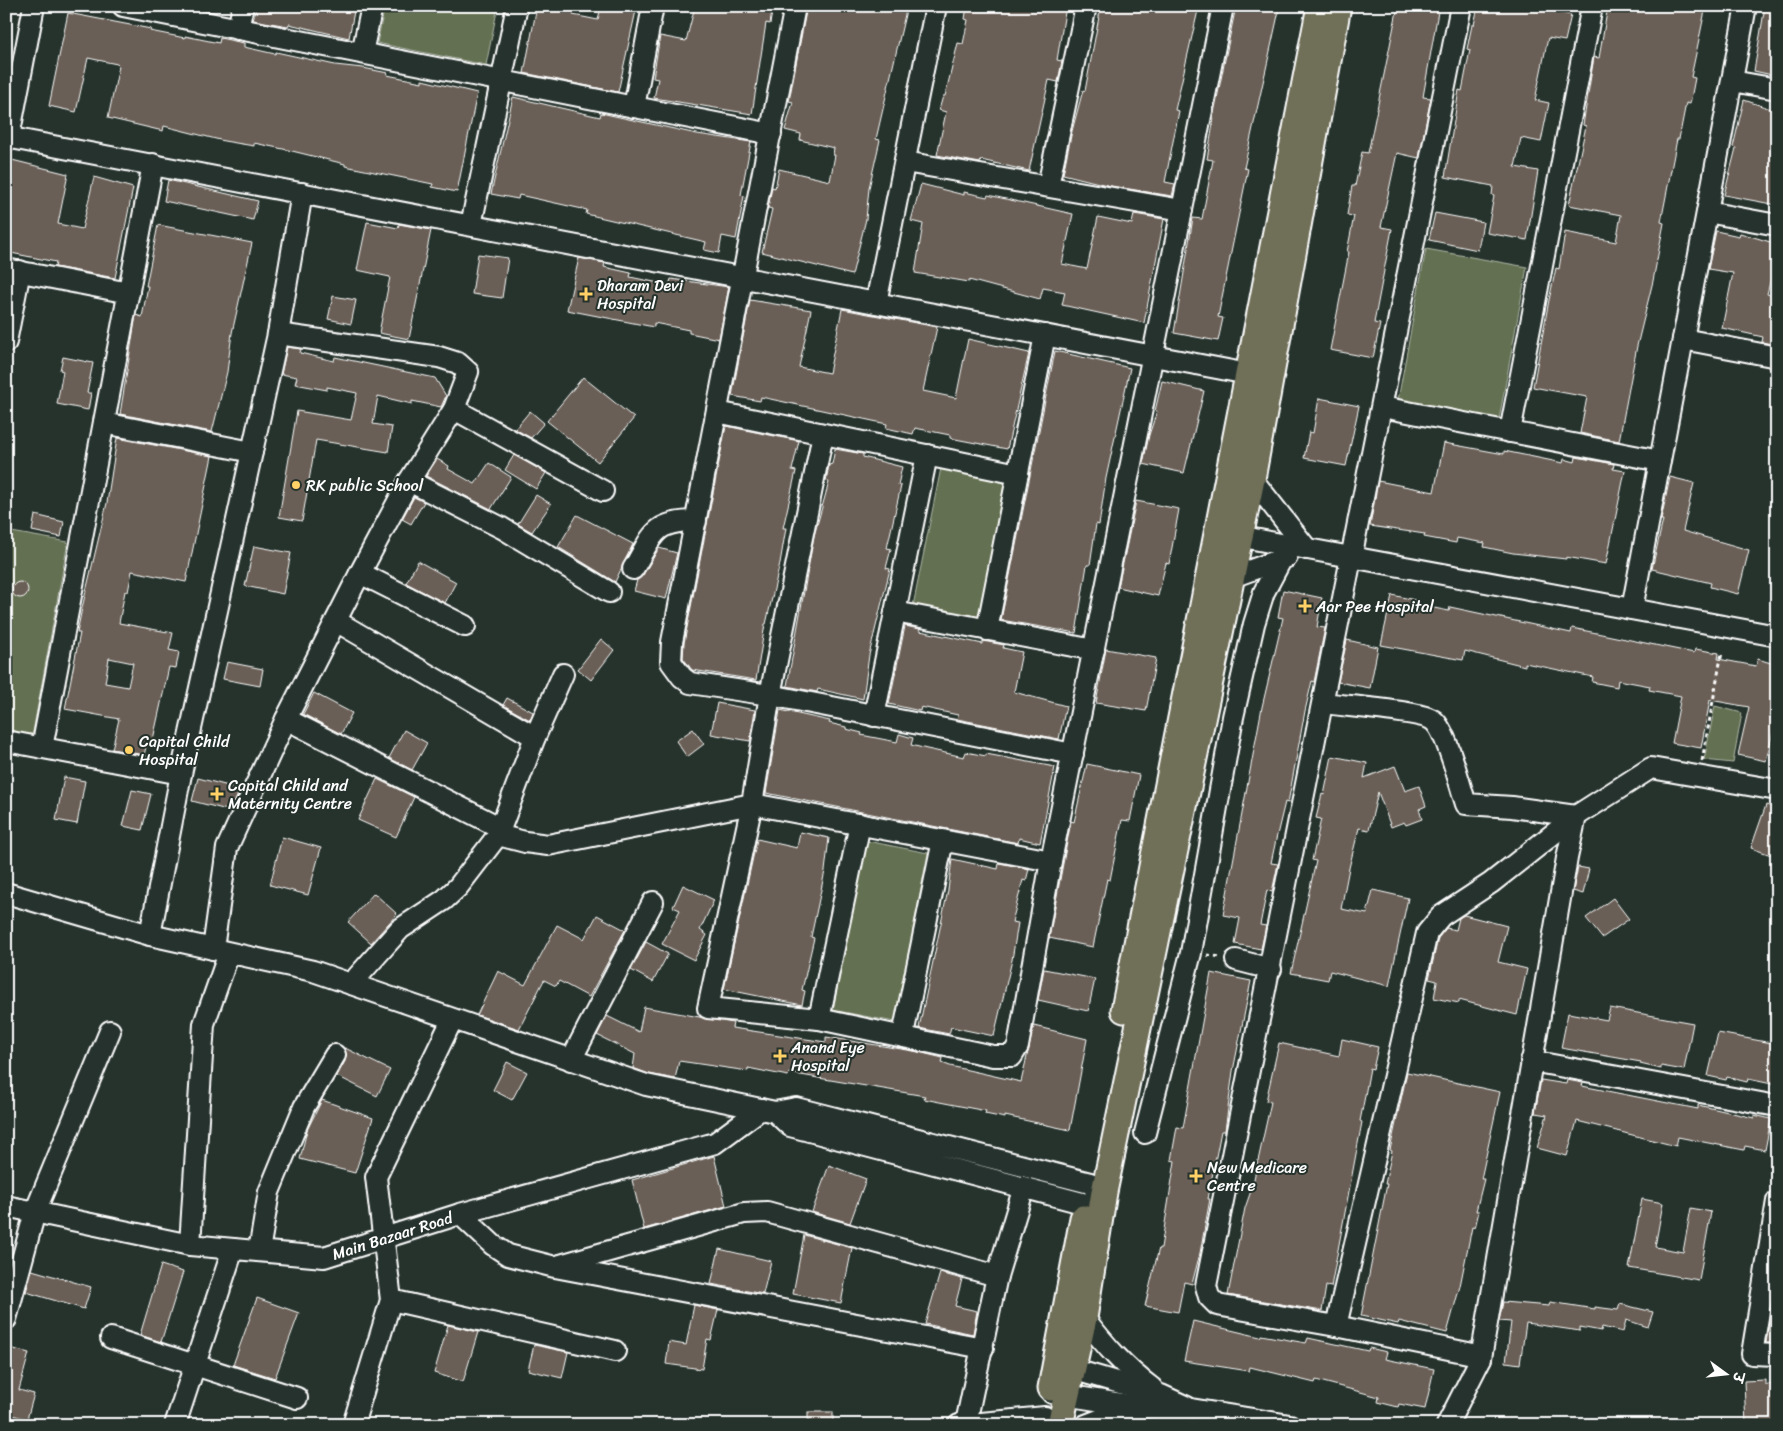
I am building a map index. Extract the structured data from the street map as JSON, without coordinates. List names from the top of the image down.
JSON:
{
  "streets": {
    "street": ["Main Bazaar Road"]
  },
  "places": {
    "health": [
      "Dharam Devi Hospital",
      "Aar Pee Hospital",
      "Capital Child and Maternity Centre",
      "Anand Eye Hospital",
      "New Medicare Centre"
    ],
    "other": ["RK public School", "Capital Child Hospital"]
  },
  "north": "right"
}
